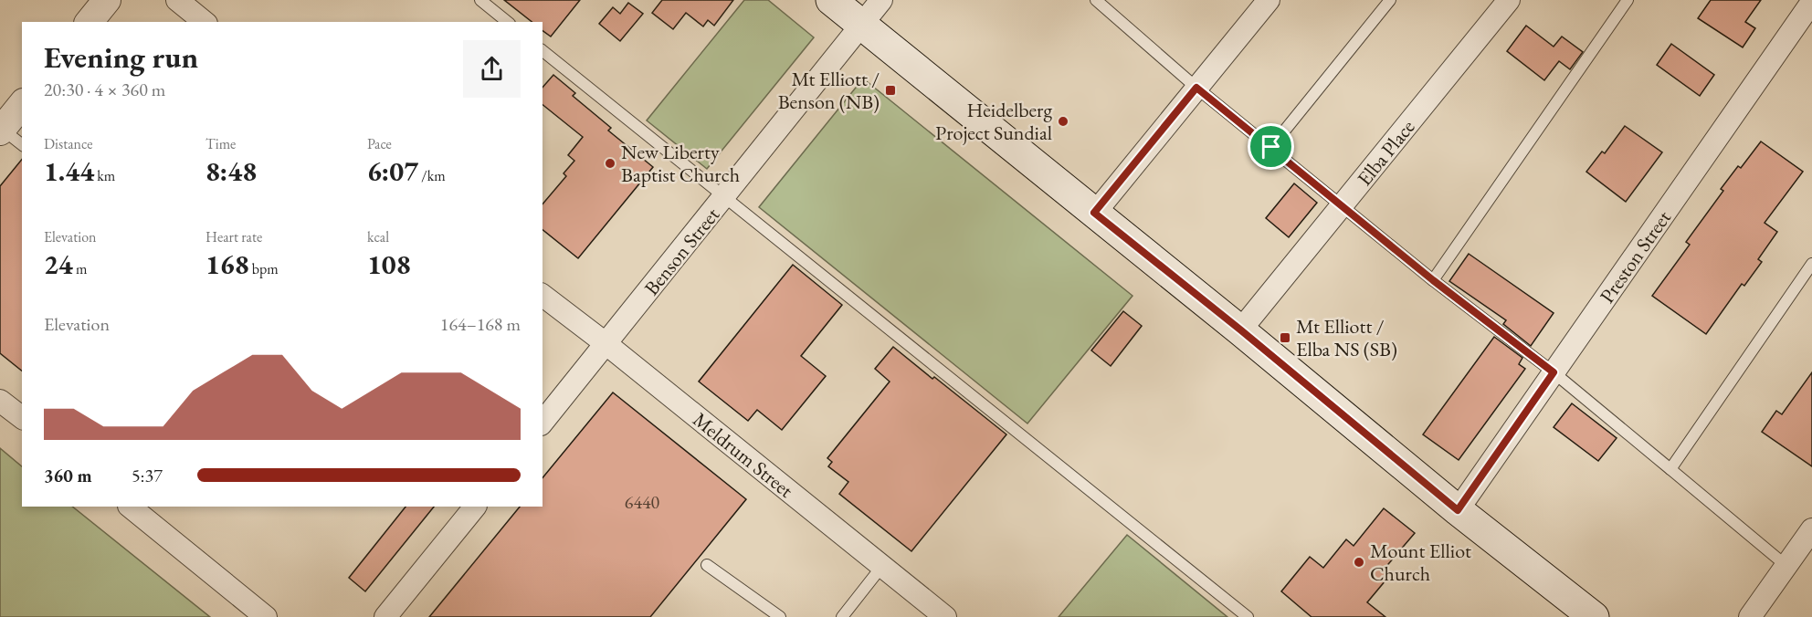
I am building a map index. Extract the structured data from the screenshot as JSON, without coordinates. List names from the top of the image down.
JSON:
{
  "streets": {
    "street": [
      "Elba Place",
      "Benson Street",
      "Preston Street",
      "Meldrum Street"
    ]
  },
  "crossings": [
    ["Benson Street", "Meldrum Street"]
  ],
  "places": {
    "transit": ["Mt Elliott / Benson (NB)", "Mt Elliott / Elba NS (SB)"],
    "other": ["Heidelberg Project Sundial", "New Liberty Baptist Church", "Mount Elliot Church"]
  },
  "house_numbers": ["6440"],
  "page": {
    "heading": ["Evening run", "20:30 · 4 × 360 m"],
    "stats": [
      ["Distance", "1.44 km"],
      ["Time", "8:48"],
      ["Pace", "6:07 /km"],
      ["Elevation", "24 m"],
      ["Heart rate", "168 bpm"],
      ["kcal", "108"]
    ],
    "chart": ["Elevation", "164–168 m"],
    "list": [
      {
        "name": "360 m",
        "note": "5:37"
      }
    ]
  }
}
